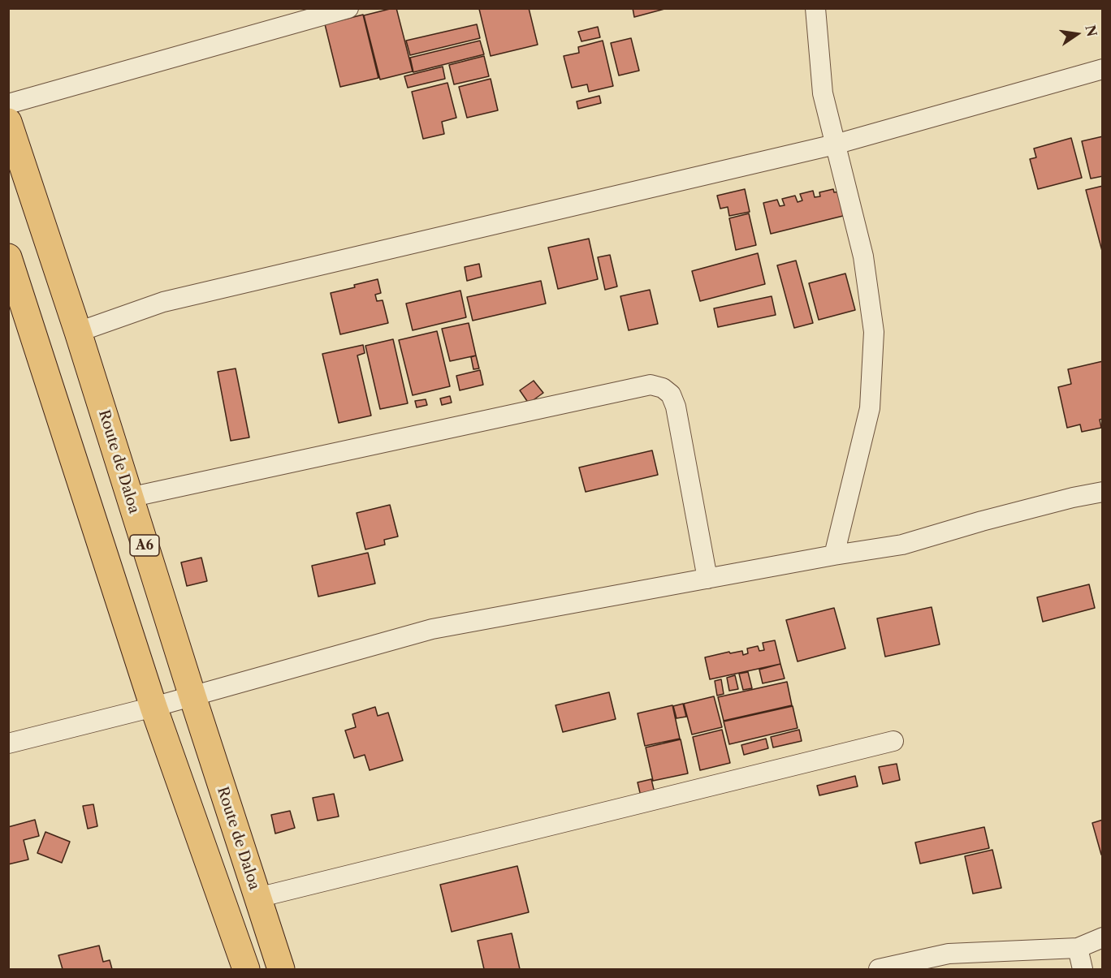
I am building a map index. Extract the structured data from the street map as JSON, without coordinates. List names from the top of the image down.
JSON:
{
  "streets": {
    "highway": ["Route de Daloa", "A6"]
  },
  "north": "right"
}
